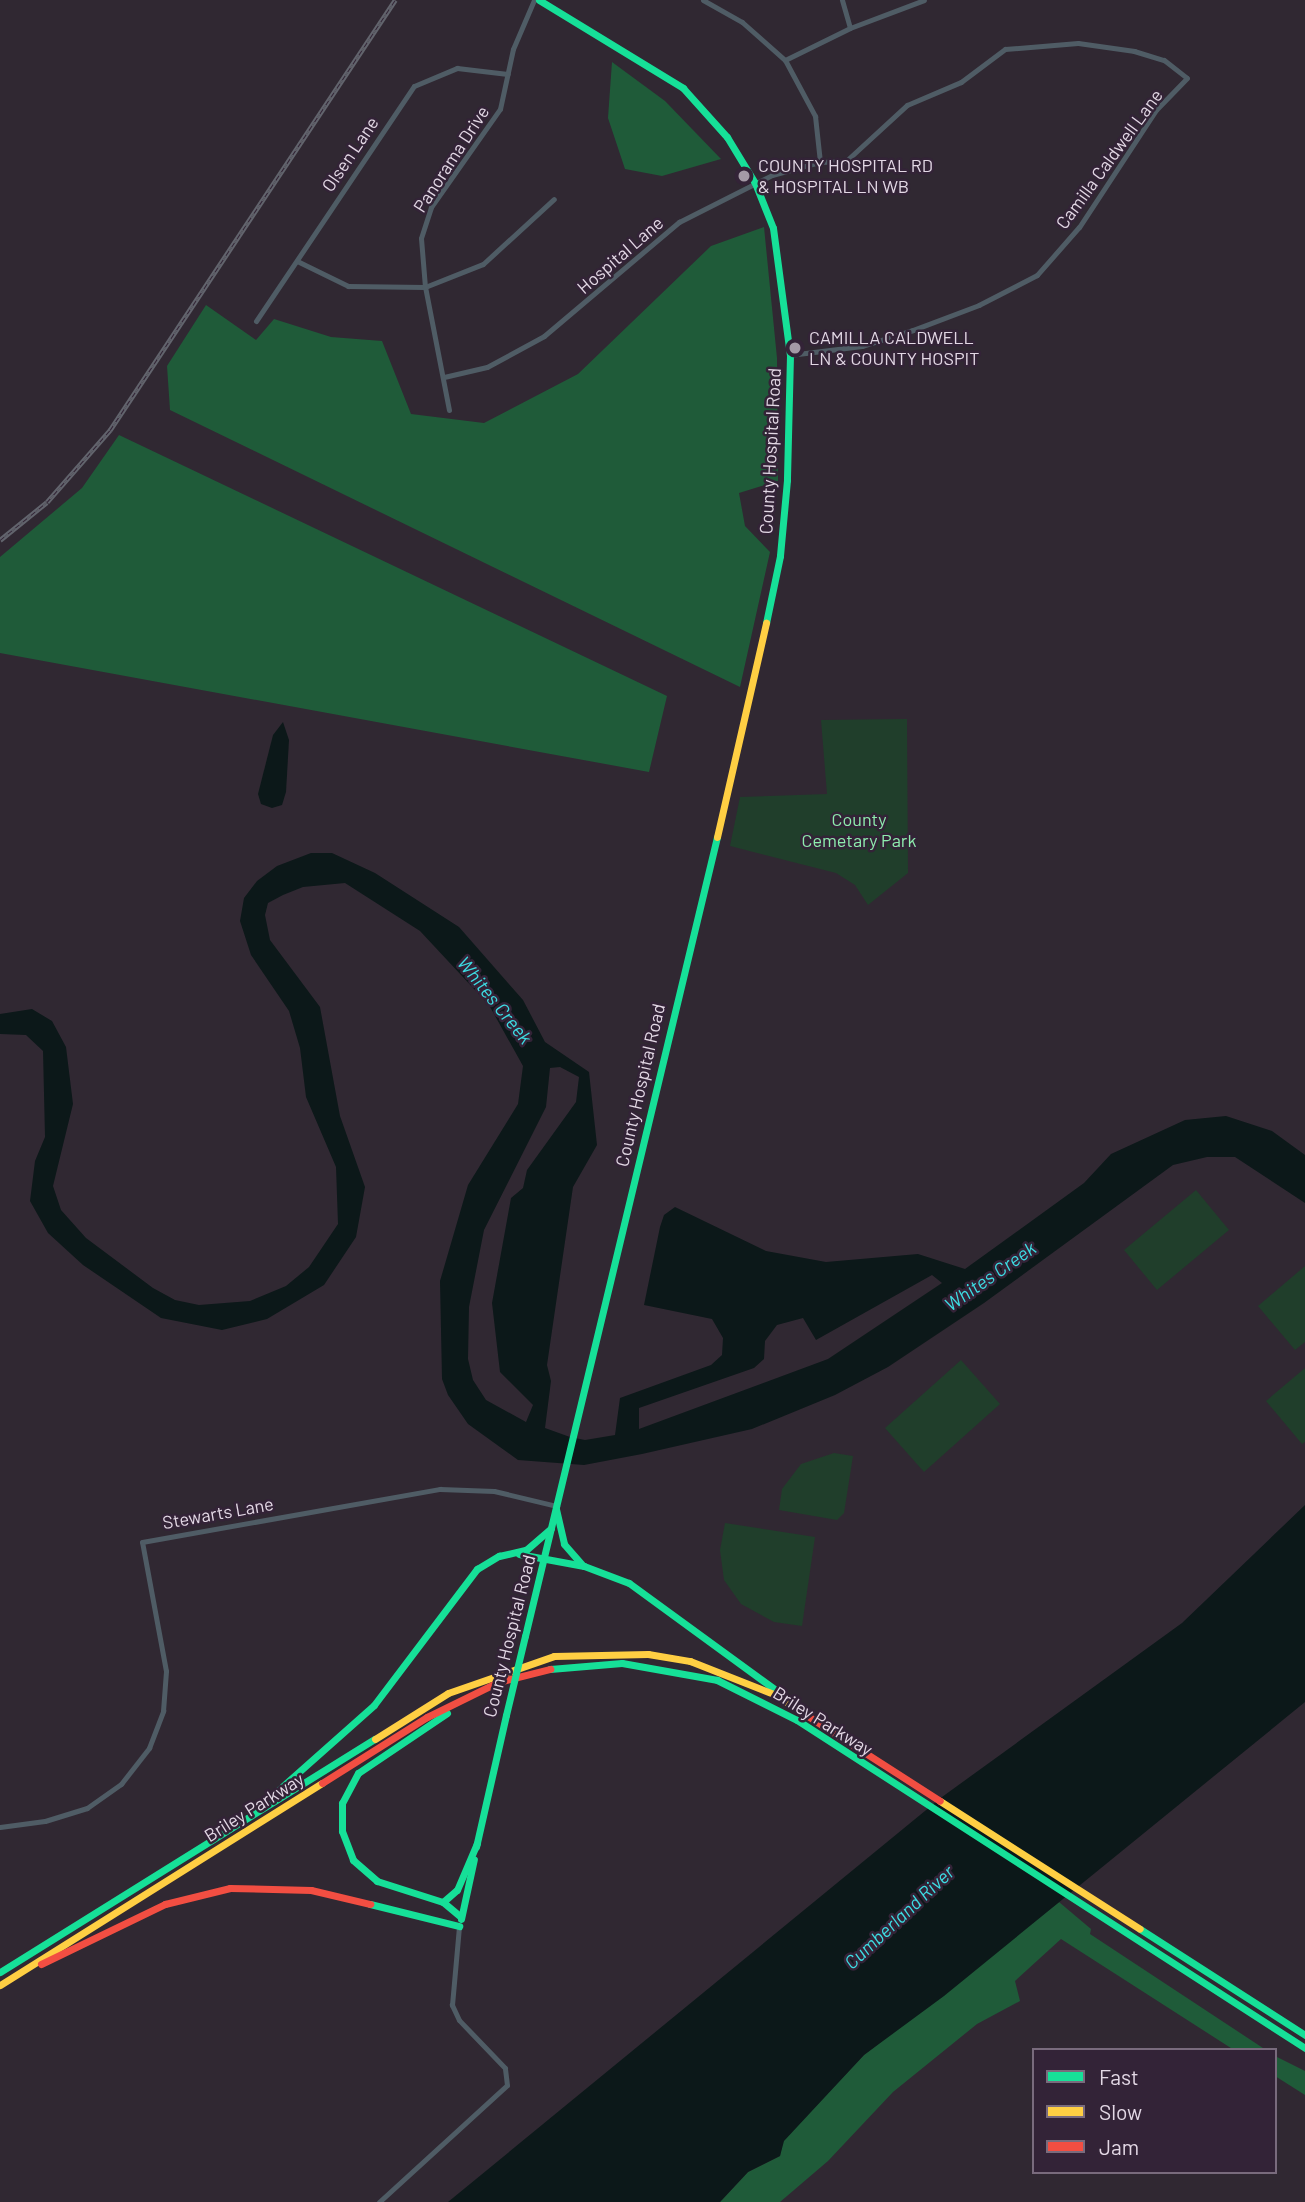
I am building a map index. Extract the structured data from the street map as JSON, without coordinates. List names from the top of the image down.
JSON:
{
  "streets": {
    "main road": ["County Hospital Road", "Briley Parkway"],
    "street": [
      "Olsen Lane",
      "Panorama Drive",
      "Camilla Caldwell Lane",
      "Hospital Lane",
      "Stewarts Lane"
    ]
  },
  "crossings": [
    ["Olsen Lane", "Panorama Drive"],
    ["Panorama Drive", "Hospital Lane"],
    ["Panorama Drive", "County Hospital Road"],
    ["Camilla Caldwell Lane", "Hospital Lane"],
    ["Camilla Caldwell Lane", "County Hospital Road"],
    ["Hospital Lane", "County Hospital Road"],
    ["County Hospital Road", "Stewarts Lane"]
  ],
  "water": ["Whites Creek", "Cumberland River"],
  "parks": ["County Cemetary Park"],
  "places": ["COUNTY HOSPITAL RD & HOSPITAL LN WB", "CAMILLA CALDWELL LN & COUNTY HOSPIT"],
  "legend": ["Fast", "Slow", "Jam"]
}
